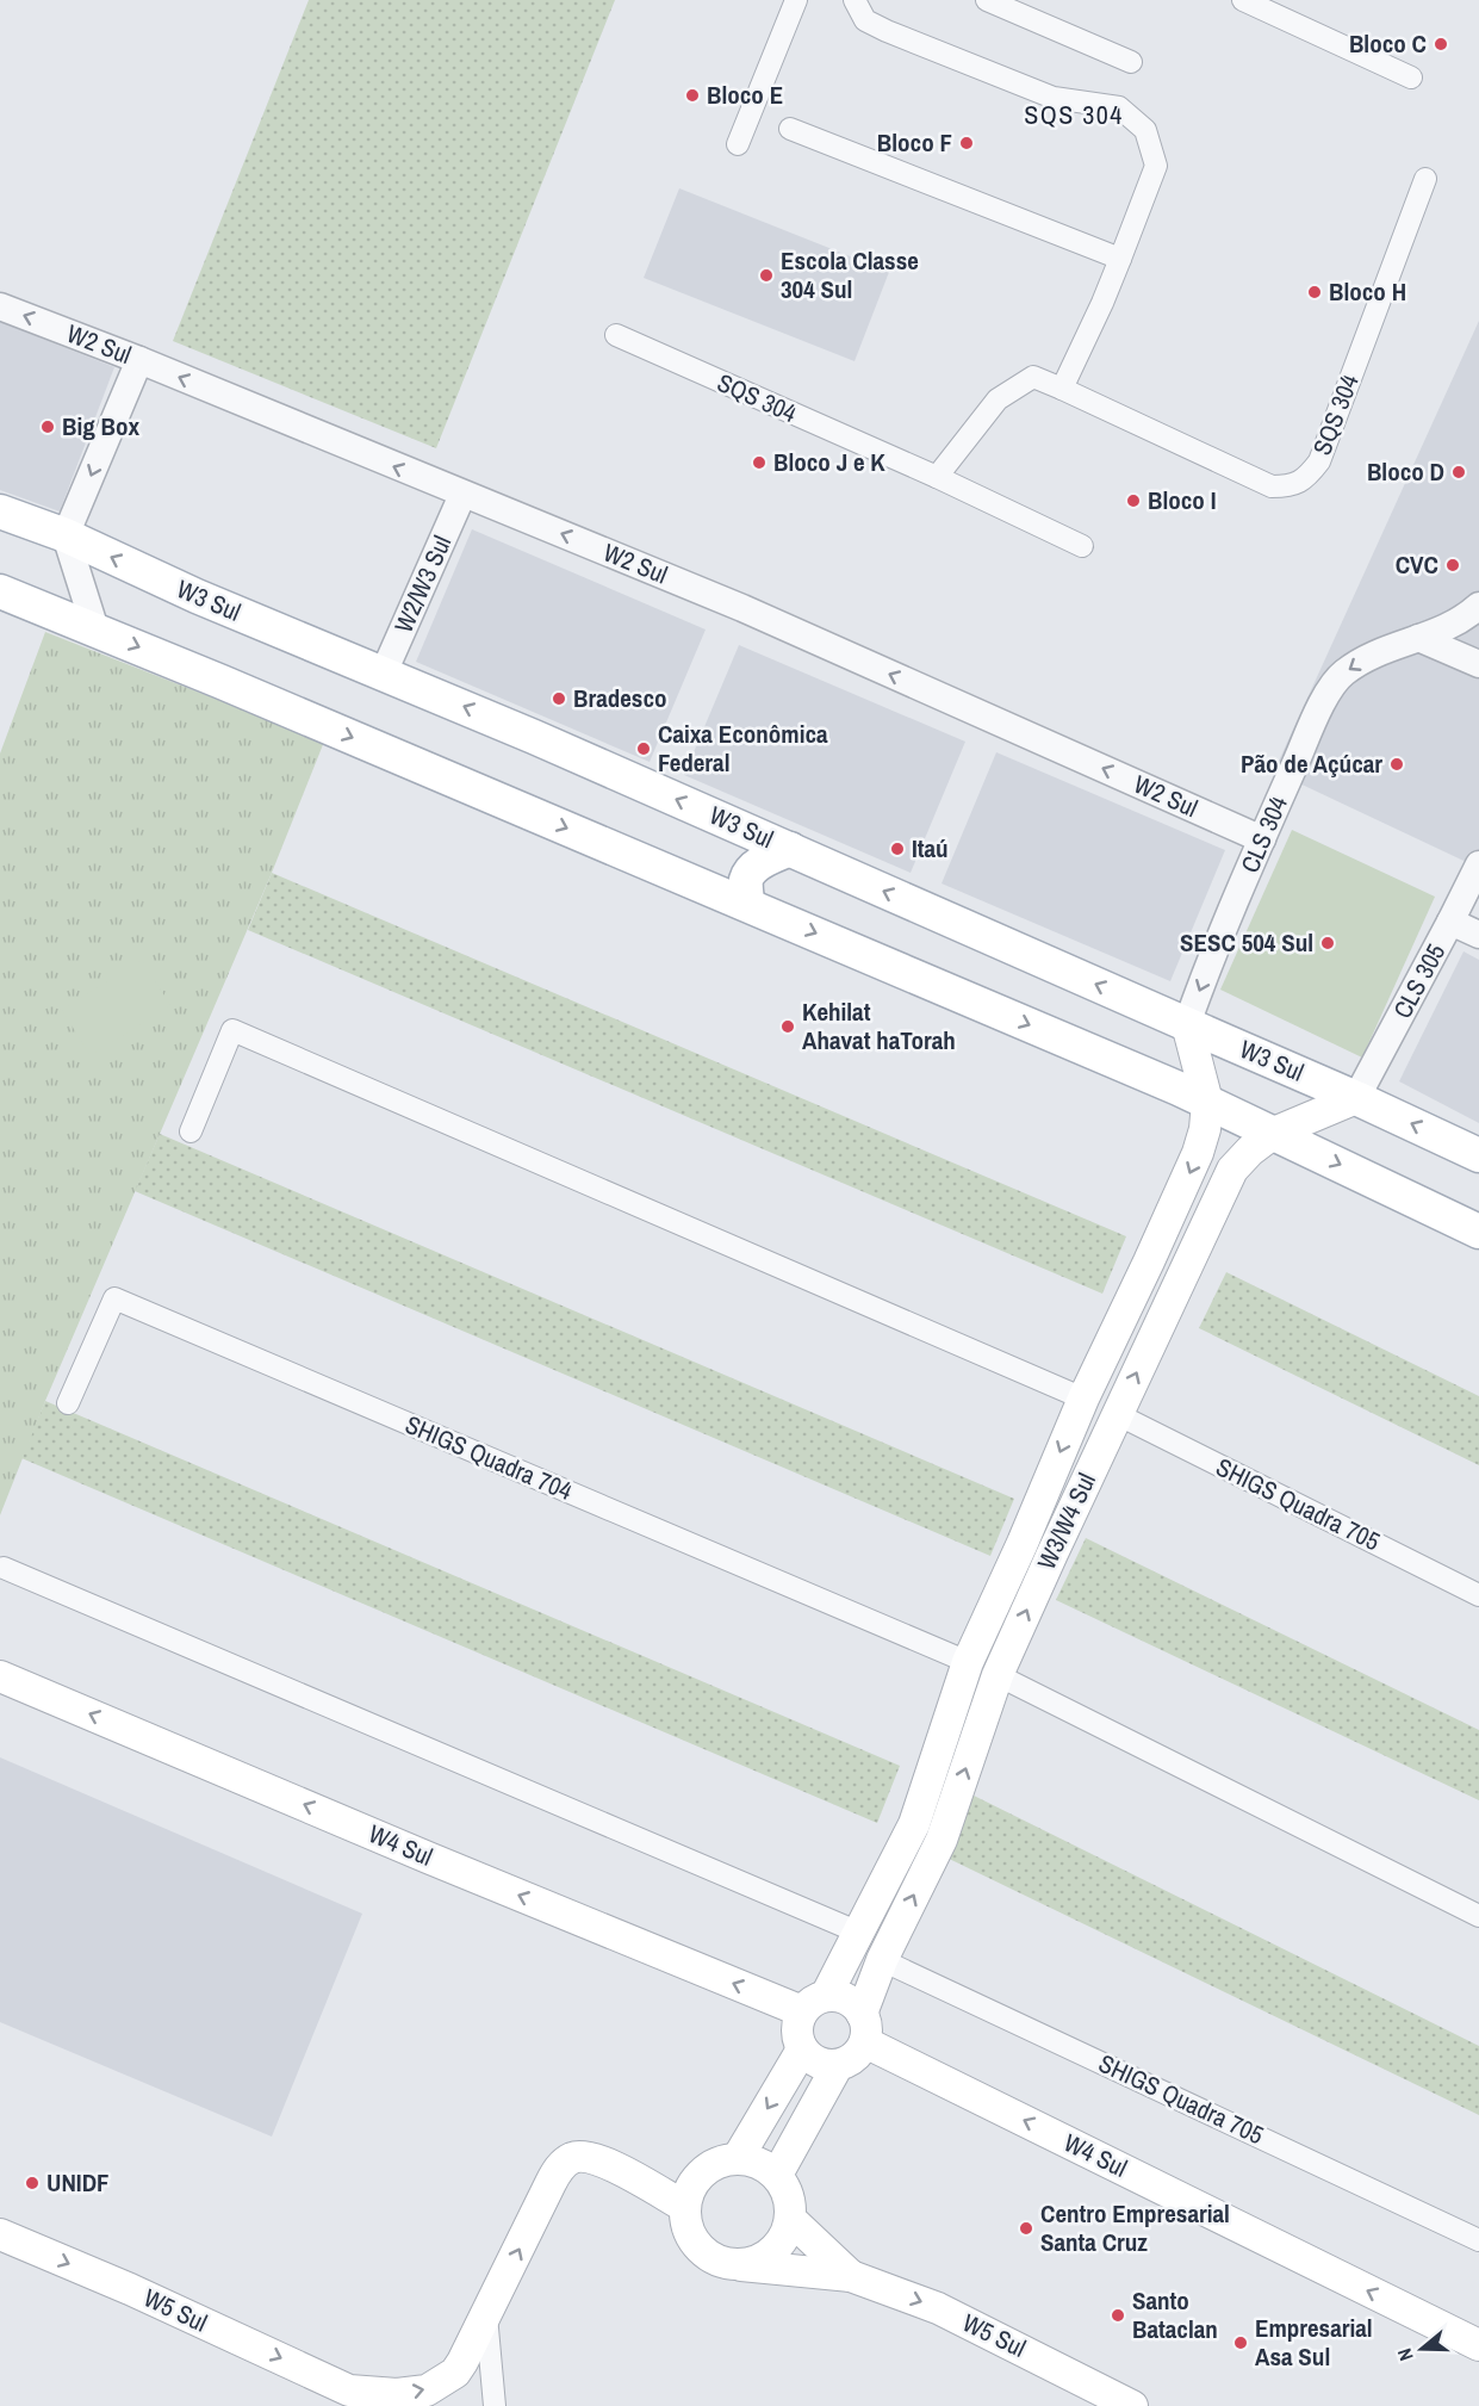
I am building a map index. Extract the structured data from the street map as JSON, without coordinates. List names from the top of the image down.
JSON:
{
  "streets": {
    "main road": [
      "W3 Sul",
      "W3/W4 Sul",
      "W4 Sul",
      "W5 Sul"
    ],
    "street": [
      "W2 Sul",
      "SQS 304",
      "W2/W3 Sul",
      "CLS 304",
      "CLS 305",
      "SHIGS Quadra 704",
      "SHIGS Quadra 705"
    ]
  },
  "crossings": [
    ["W2 Sul", "W2/W3 Sul"],
    ["W2 Sul", "CLS 304"],
    ["W2/W3 Sul", "W3 Sul"],
    ["W3 Sul", "CLS 304"],
    ["W3 Sul", "CLS 305"],
    ["W3 Sul", "W3/W4 Sul"],
    ["CLS 304", "W3/W4 Sul"],
    ["CLS 305", "W3/W4 Sul"],
    ["SHIGS Quadra 704", "W3/W4 Sul"],
    ["SHIGS Quadra 705", "W3/W4 Sul"],
    ["W3/W4 Sul", "W4 Sul"]
  ],
  "one_way": [
    "W2 Sul",
    "CLS 304",
    "W4 Sul",
    "W5 Sul"
  ],
  "districts": ["SQS 304"],
  "places": [
    "Bloco C",
    "Bloco E",
    "Bloco F",
    "Escola Classe 304 Sul",
    "Bloco H",
    "Big Box",
    "Bloco J e K",
    "Bloco D",
    "Bloco I",
    "CVC",
    "Bradesco",
    "Caixa Econômica Federal",
    "Pão de Açúcar",
    "Itaú",
    "SESC 504 Sul",
    "Kehilat Ahavat haTorah",
    "UNIDF",
    "Centro Empresarial Santa Cruz",
    "Santo Bataclan",
    "Empresarial Asa Sul"
  ],
  "north": "left"
}
